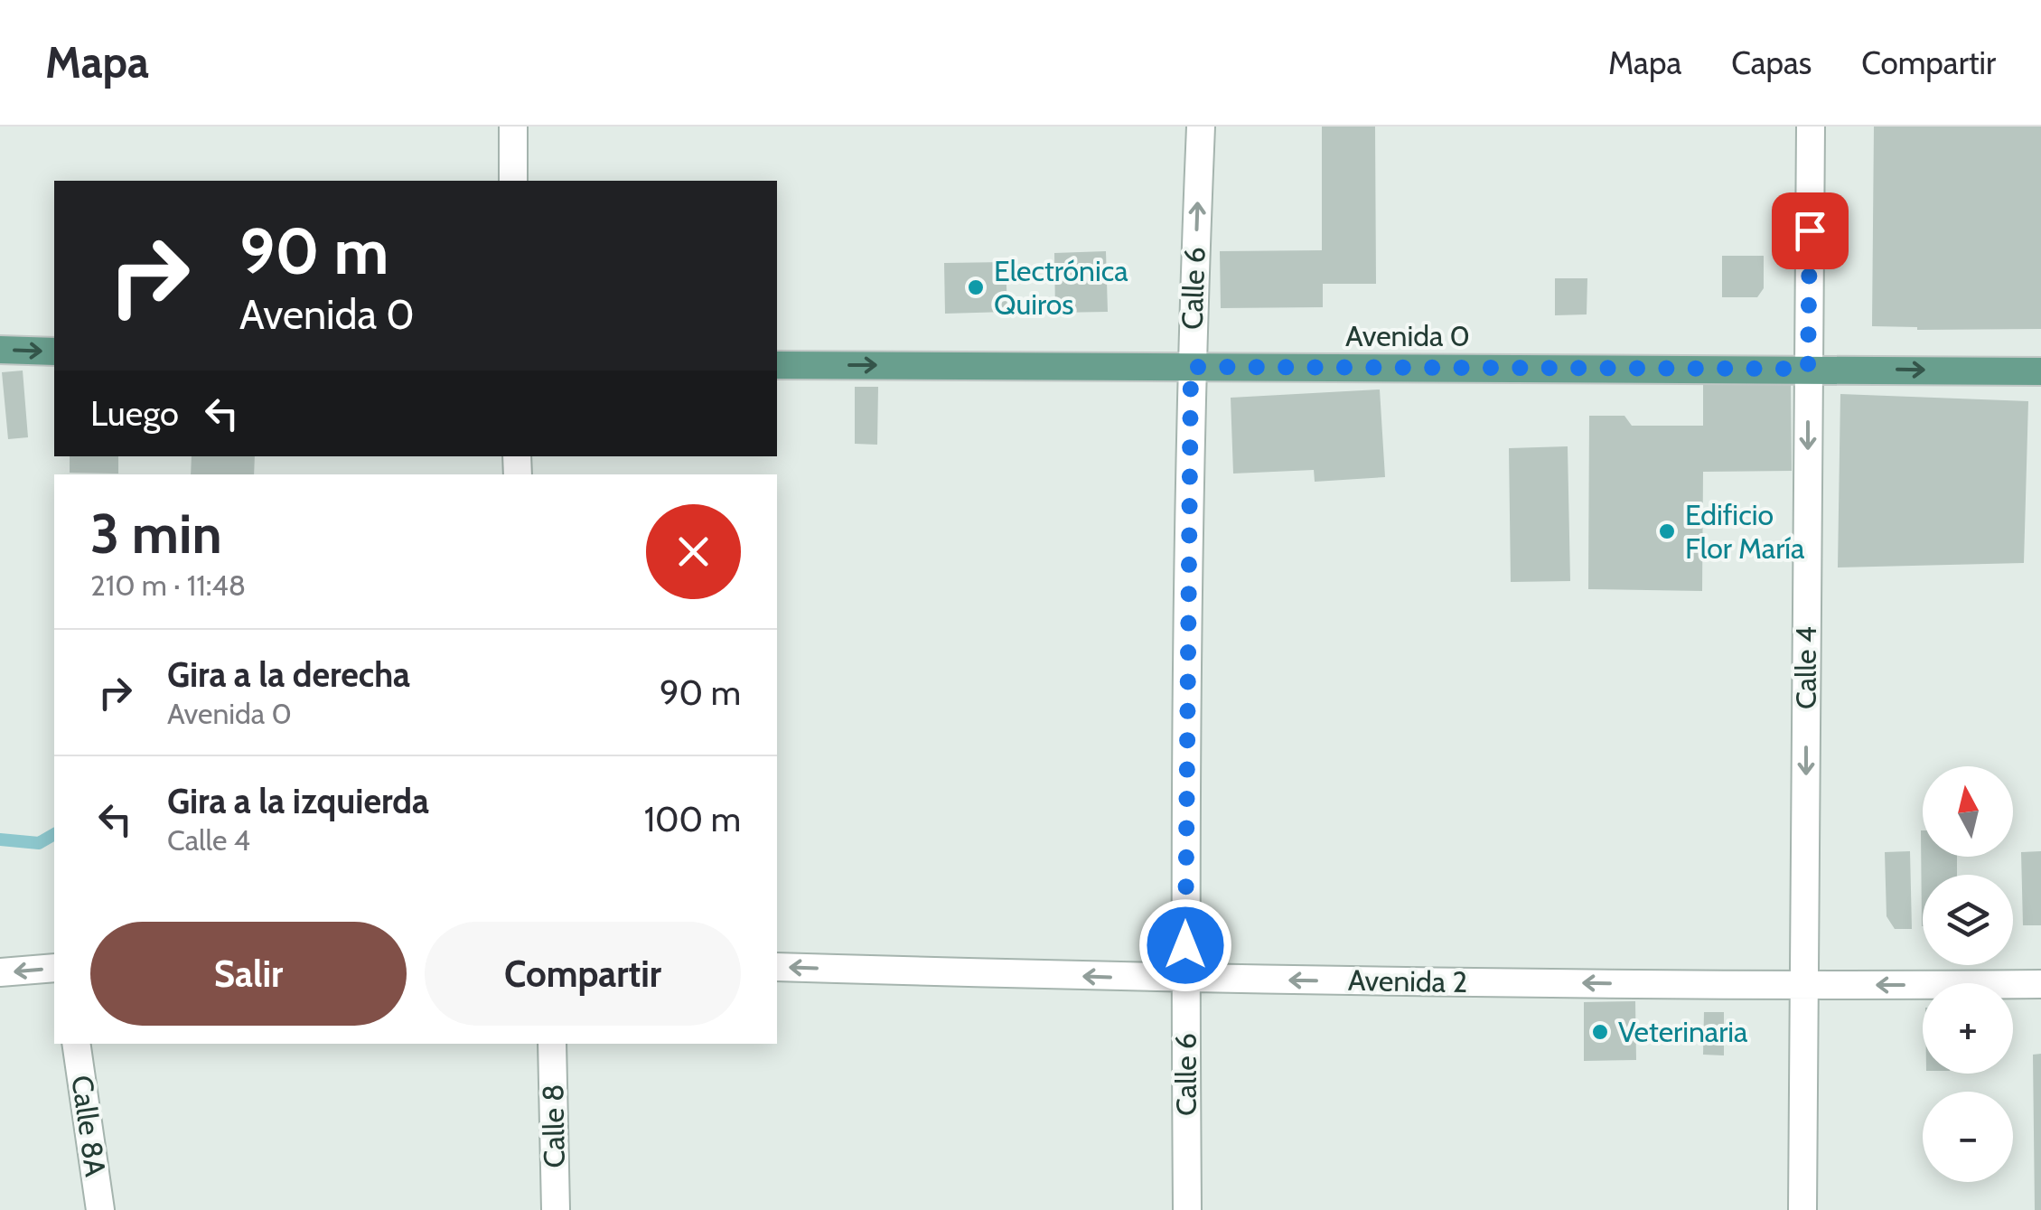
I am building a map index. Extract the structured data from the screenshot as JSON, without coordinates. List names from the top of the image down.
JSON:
{
  "streets": {
    "main road": ["Avenida 0"],
    "street": [
      "Calle 6",
      "Calle 4",
      "Avenida 2",
      "Calle 8A",
      "Calle 8"
    ]
  },
  "crossings": [
    ["Calle 6", "Avenida 0"],
    ["Calle 6", "Avenida 2"],
    ["Avenida 0", "Calle 4"],
    ["Calle 4", "Avenida 2"]
  ],
  "one_way": ["Avenida 0", "Calle 4", "Avenida 2"],
  "places": ["Electrónica Quiros", "Edificio Flor María", "Veterinaria"],
  "north": "top",
  "page": {
    "header": "Mapa",
    "nav": ["Mapa", "Capas", "Compartir"],
    "turn": ["90 m", "Avenida 0"],
    "then": "Luego",
    "heading": ["3 min", "210 m · 11:48"],
    "list": [
      {
        "name": "Gira a la derecha",
        "note": "Avenida 0",
        "value": "90 m"
      },
      {
        "name": "Gira a la izquierda",
        "note": "Calle 4",
        "value": "100 m"
      }
    ],
    "map_buttons": ["+", "−"],
    "buttons": ["Salir", "Compartir"]
  }
}
